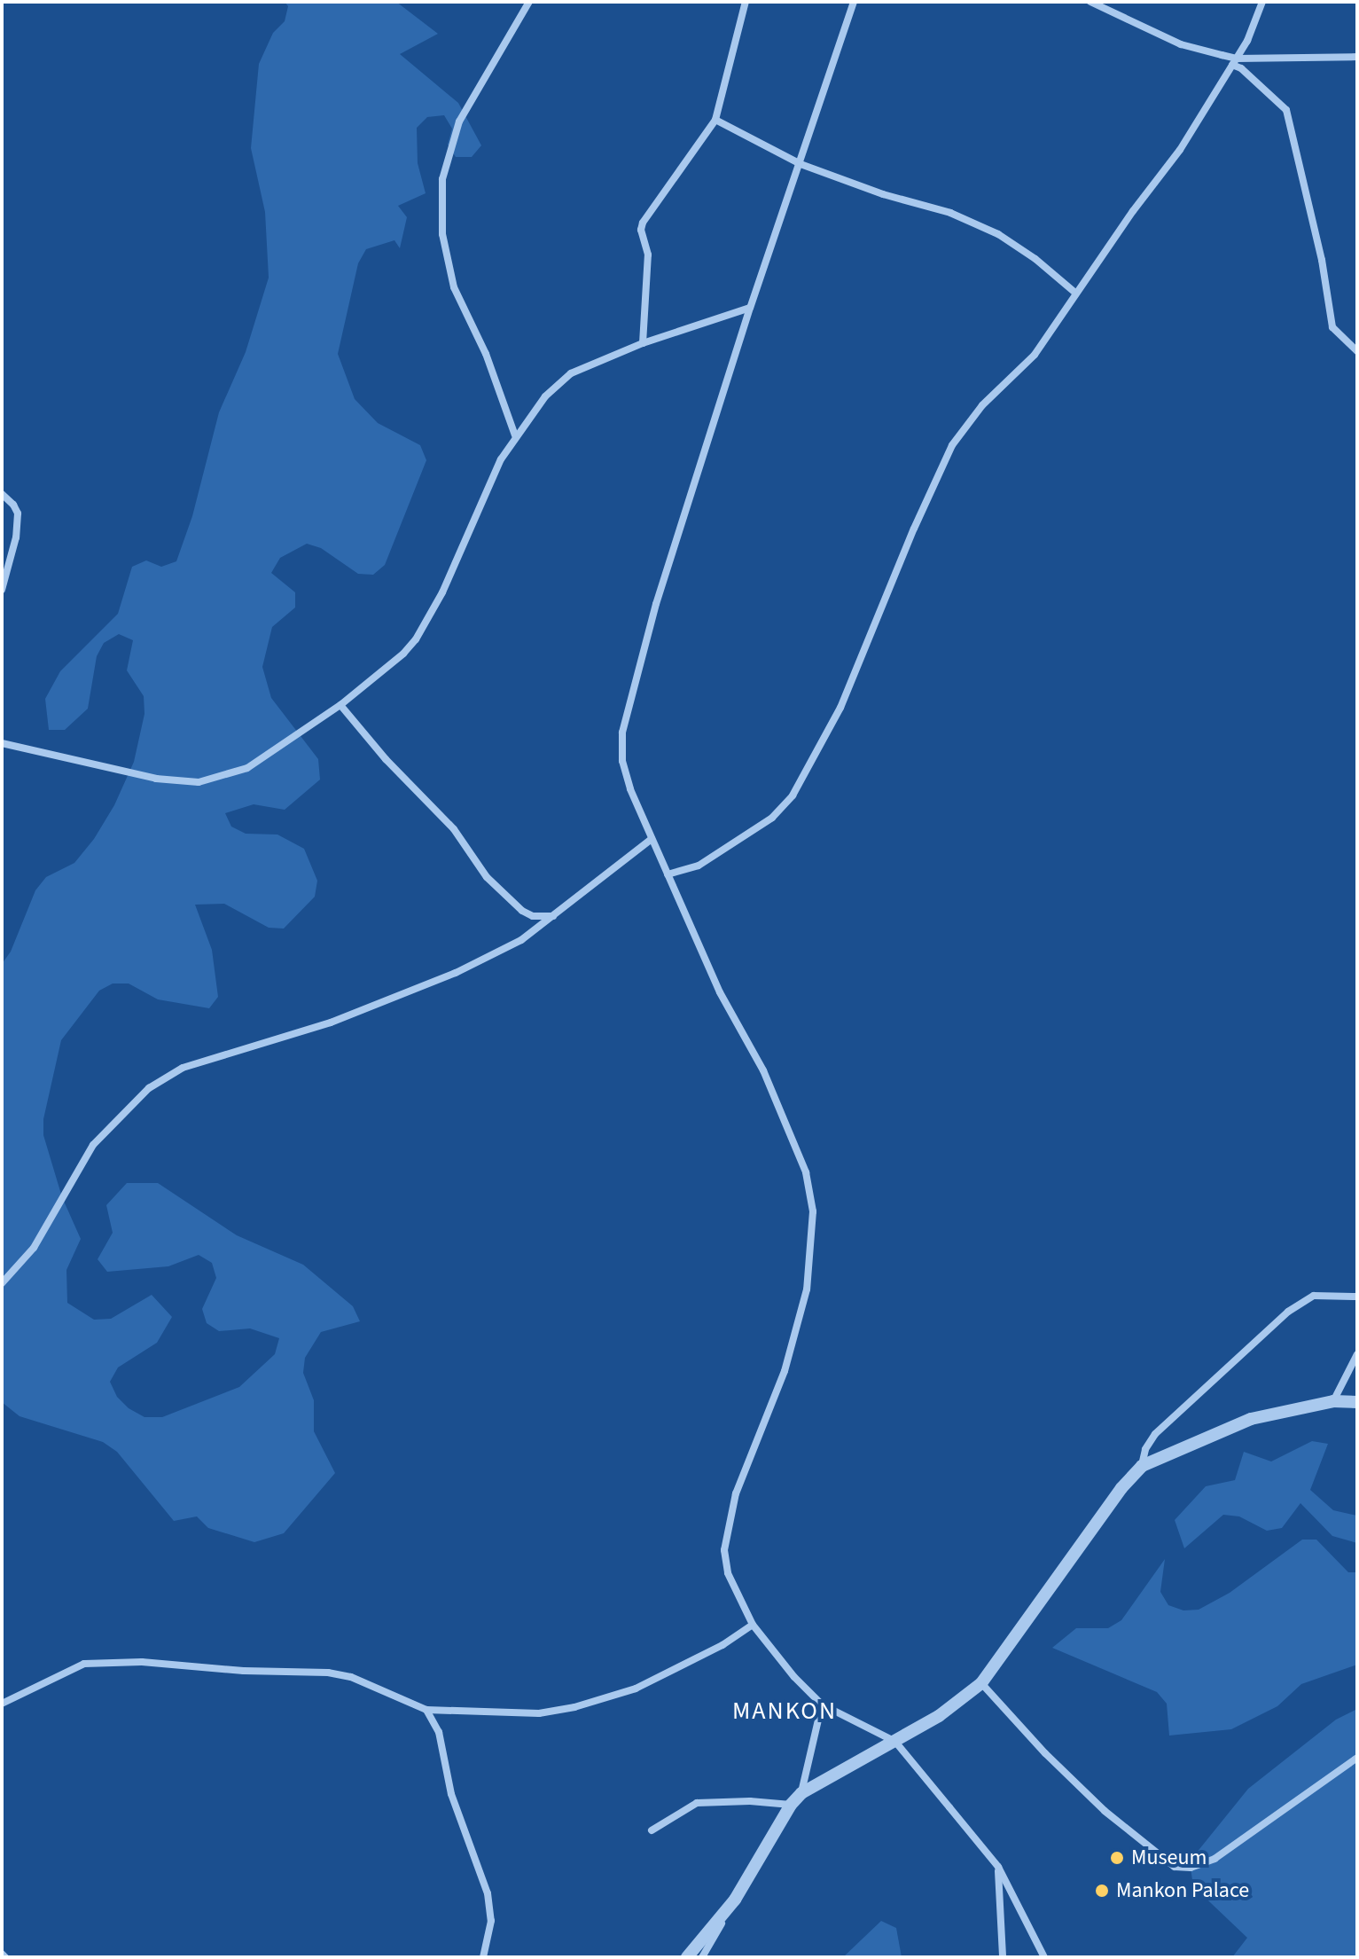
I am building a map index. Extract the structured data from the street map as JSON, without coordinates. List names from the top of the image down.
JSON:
{
  "districts": ["MANKON"],
  "places": ["Museum", "Mankon Palace"]
}
